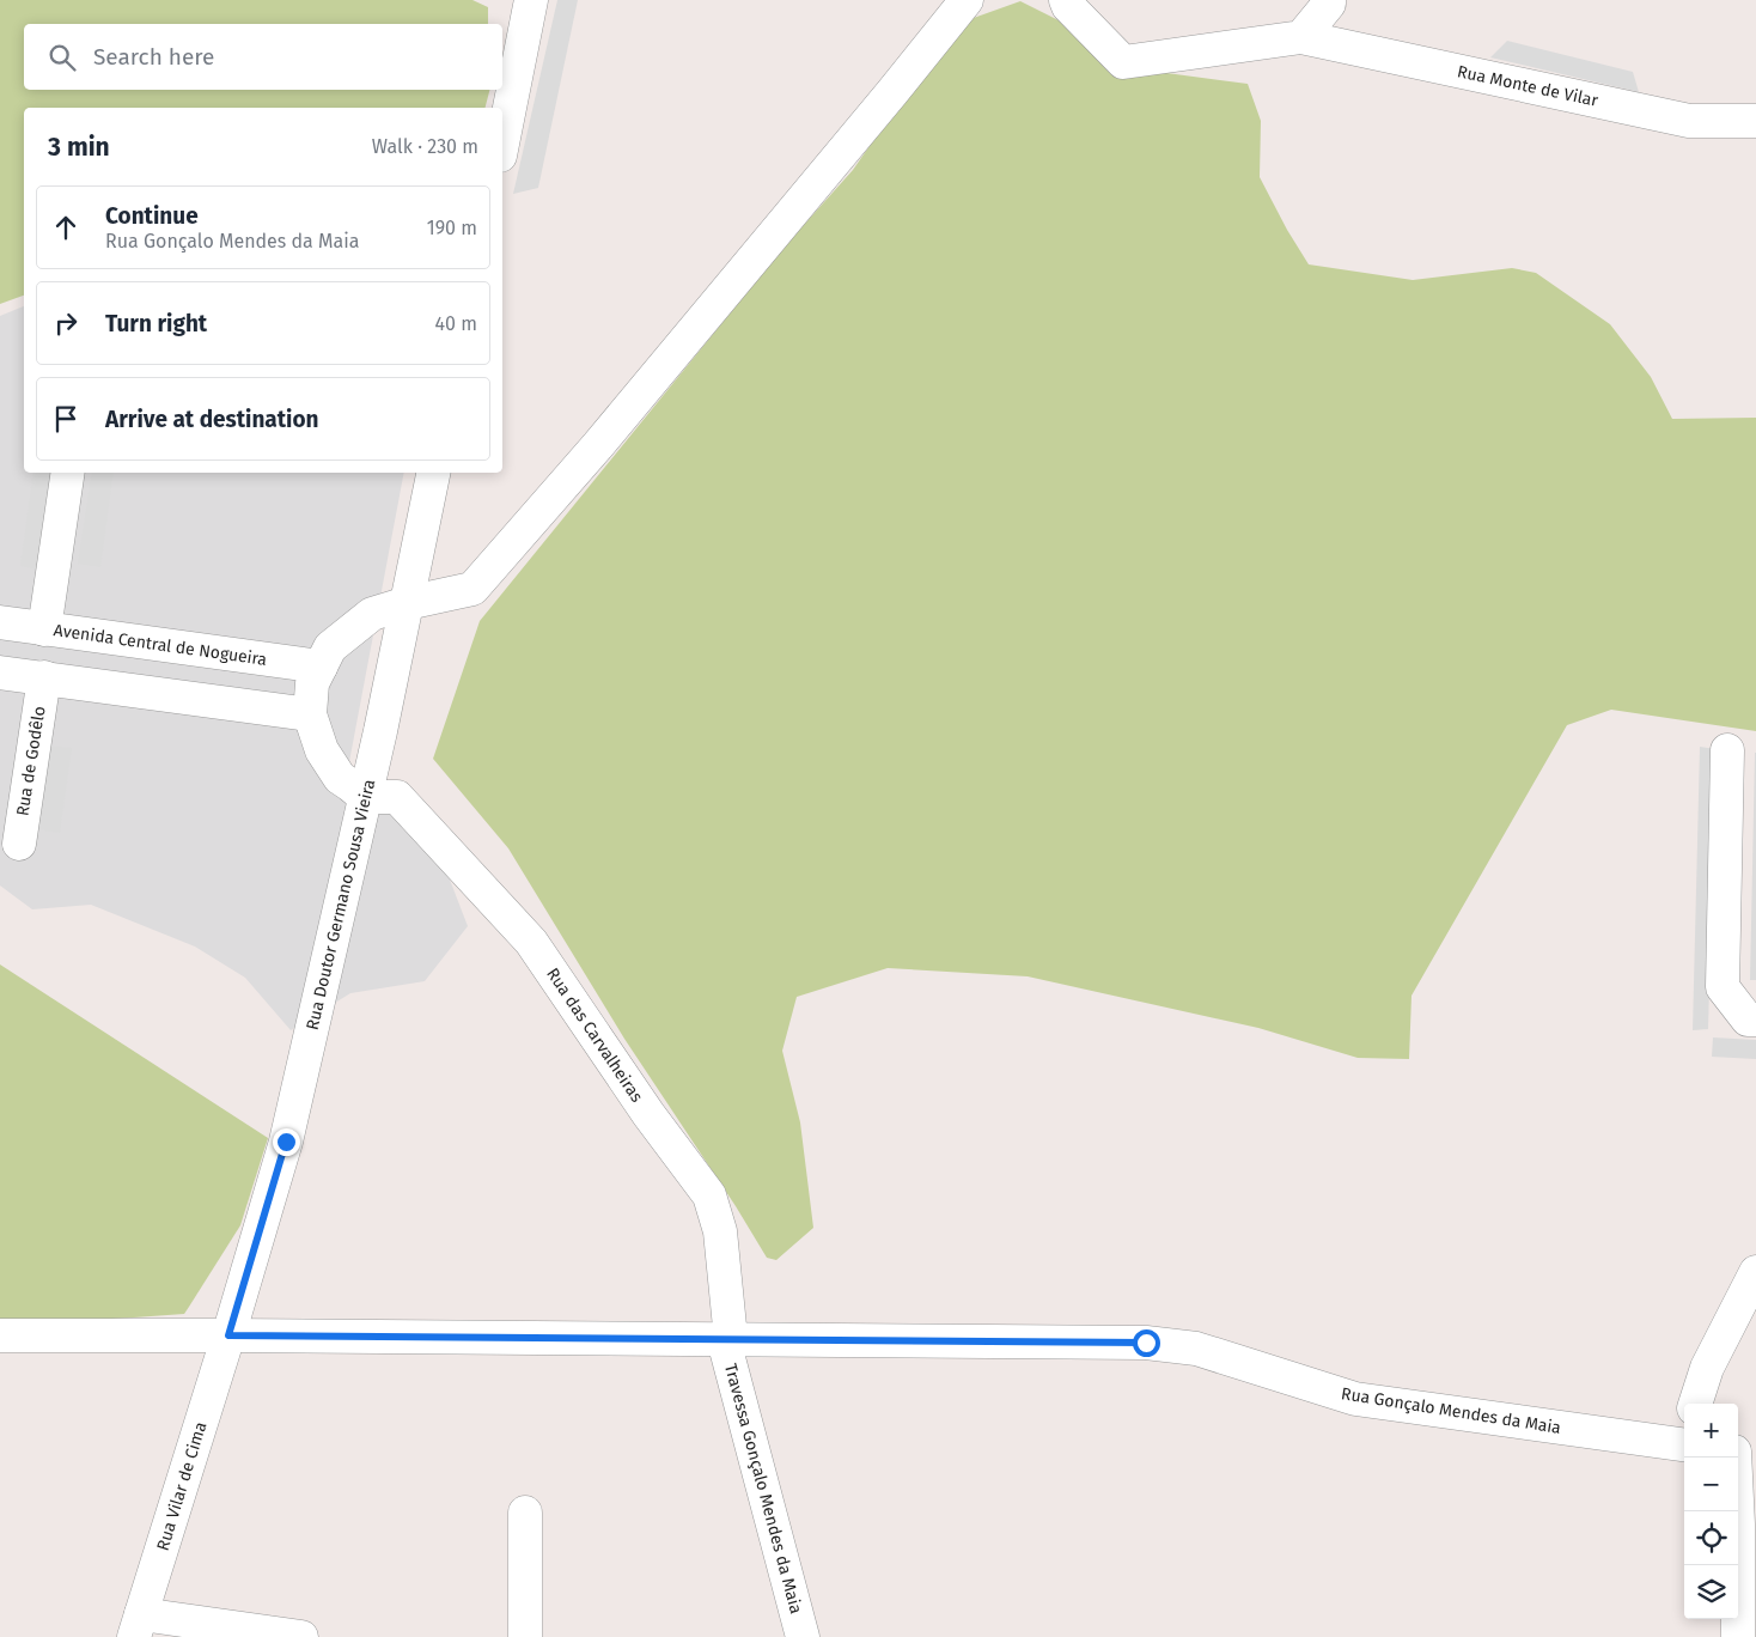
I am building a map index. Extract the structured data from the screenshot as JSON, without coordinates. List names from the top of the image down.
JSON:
{
  "streets": {
    "street": [
      "Rua Monte de Vilar",
      "Avenida Central de Nogueira",
      "Rua de Godêlo",
      "Rua Doutor Germano Sousa Vieira",
      "Rua das Carvalheiras",
      "Rua Gonçalo Mendes da Maia",
      "Rua Vilar de Cima",
      "Travessa Gonçalo Mendes da Maia"
    ]
  },
  "crossings": [
    ["Rua Doutor Germano Sousa Vieira", "Rua das Carvalheiras"],
    ["Rua Doutor Germano Sousa Vieira", "Rua Gonçalo Mendes da Maia"],
    ["Rua Doutor Germano Sousa Vieira", "Rua Vilar de Cima"],
    ["Rua das Carvalheiras", "Rua Gonçalo Mendes da Maia"],
    ["Rua das Carvalheiras", "Travessa Gonçalo Mendes da Maia"],
    ["Rua Gonçalo Mendes da Maia", "Rua Vilar de Cima"],
    ["Rua Gonçalo Mendes da Maia", "Travessa Gonçalo Mendes da Maia"]
  ],
  "page": {
    "search": "Search here",
    "heading": ["3 min", "Walk · 230 m"],
    "list": [
      ["Continue", "Rua Gonçalo Mendes da Maia", "190 m"],
      ["Turn right", "40 m"],
      "Arrive at destination"
    ],
    "map_buttons": ["+", "−"]
  }
}
